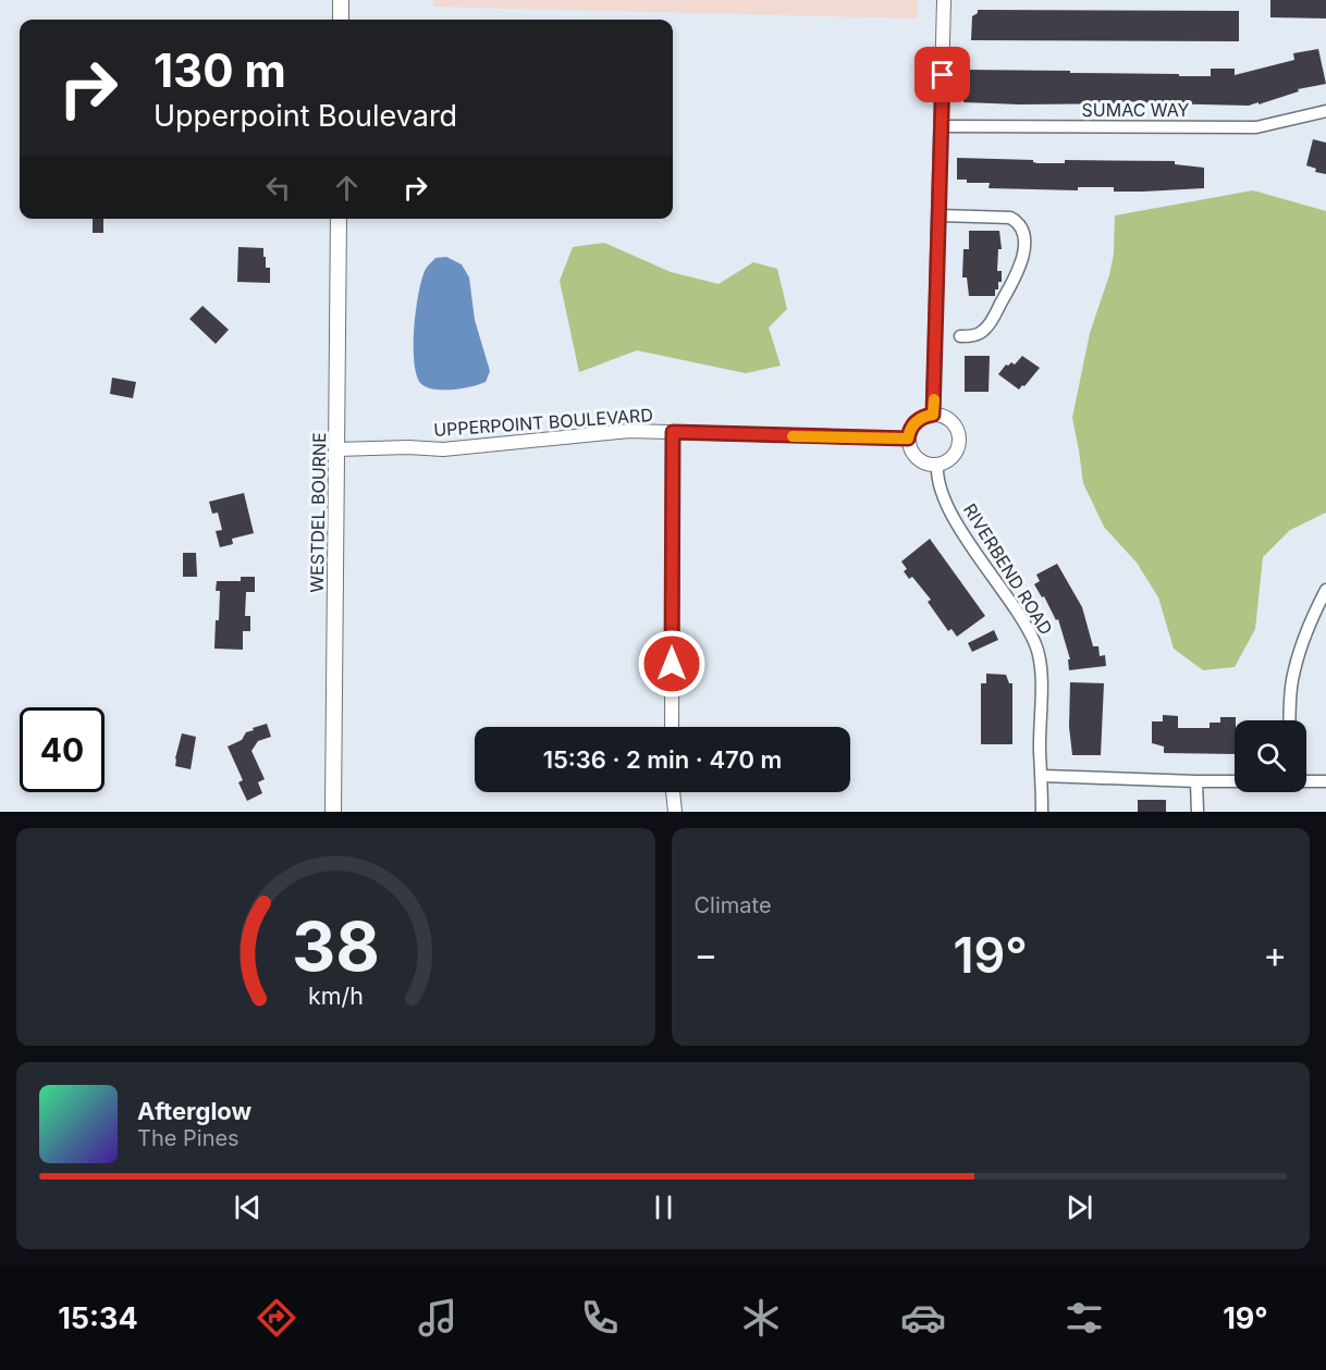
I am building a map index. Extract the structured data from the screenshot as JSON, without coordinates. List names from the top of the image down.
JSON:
{
  "streets": {
    "main road": ["WESTDEL BOURNE"],
    "street": ["SUMAC WAY", "UPPERPOINT BOULEVARD", "RIVERBEND ROAD"]
  },
  "crossings": [
    ["UPPERPOINT BOULEVARD", "WESTDEL BOURNE"],
    ["UPPERPOINT BOULEVARD", "RIVERBEND ROAD"]
  ],
  "page": {
    "turn": ["130 m", "Upperpoint Boulevard"],
    "limit": "40",
    "trip": "15:36 · 2 min · 470 m",
    "tile": "Climate",
    "heat": ["−", "19°", "+"],
    "song": ["Afterglow", "The Pines"],
    "tabs": ["15:34", "19°"],
    "gauge": ["38", "km/h"]
  }
}
